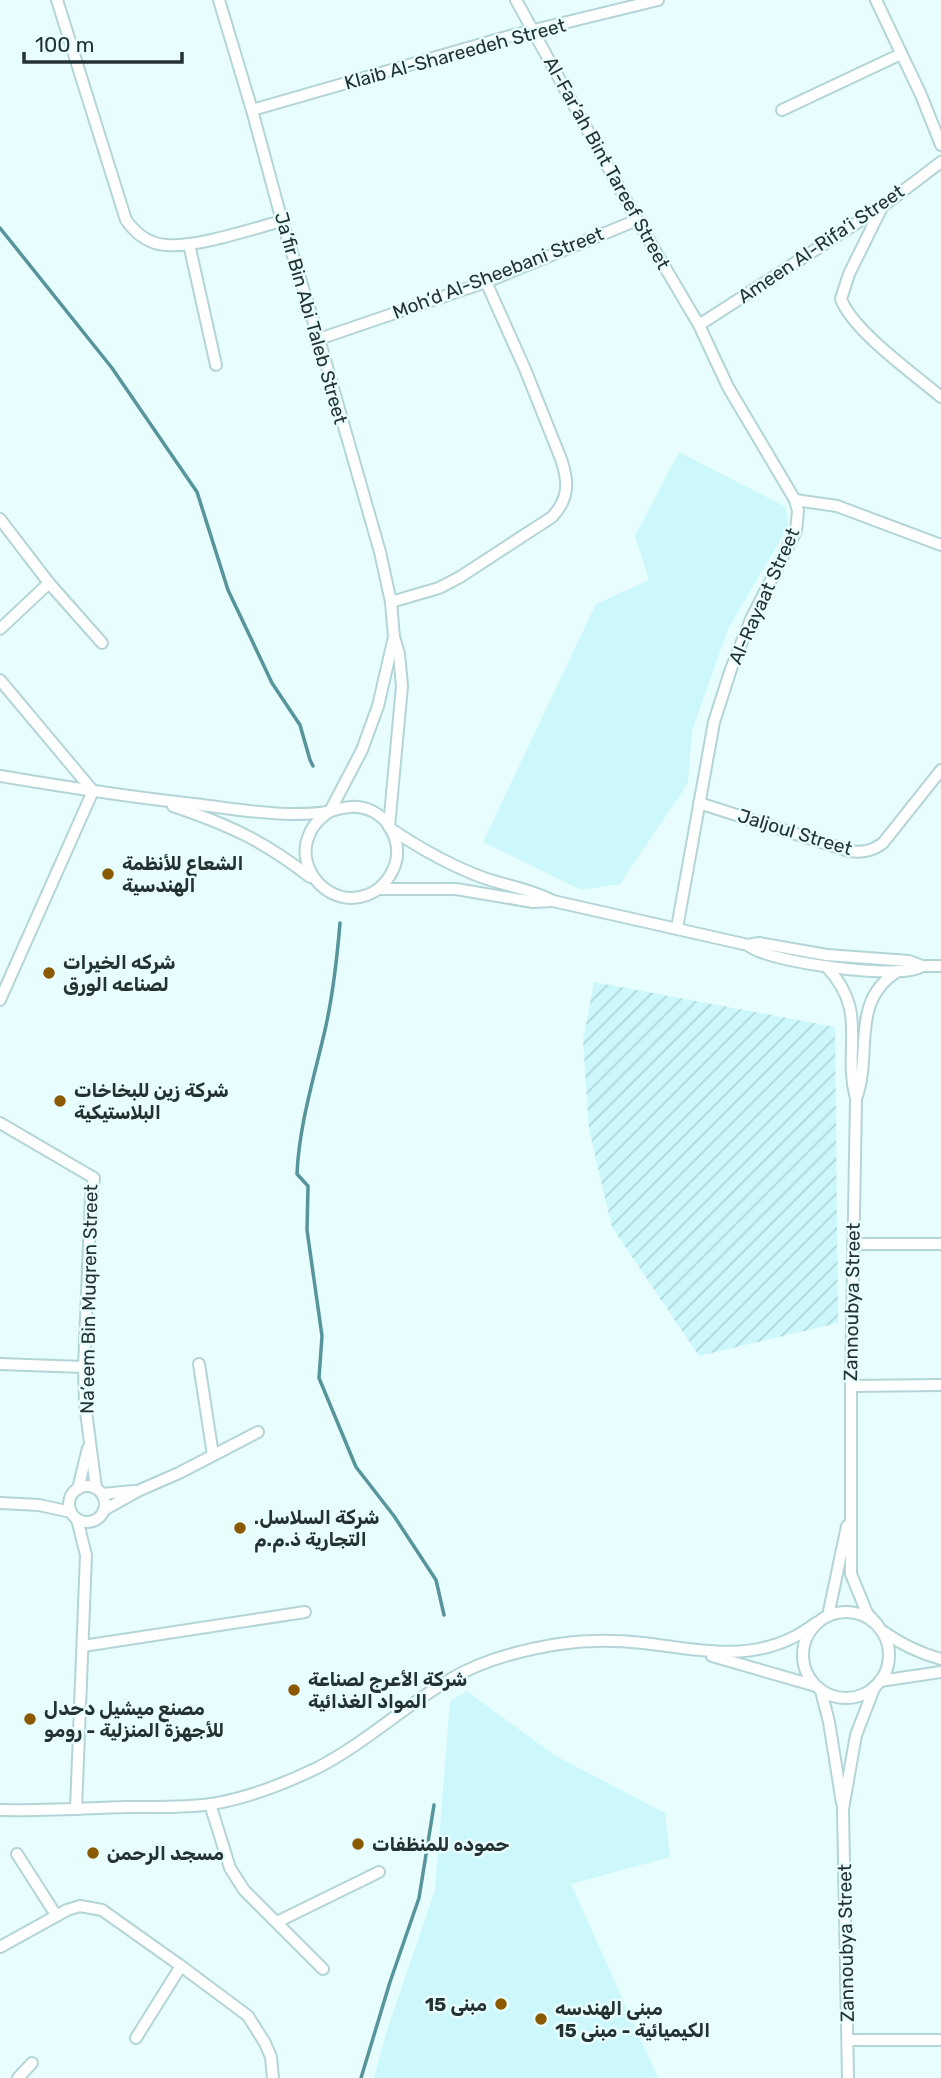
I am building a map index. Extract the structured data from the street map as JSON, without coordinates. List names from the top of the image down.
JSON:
{
  "streets": {
    "street": [
      "Klaib Al-Shareedeh Street",
      "Al-Far’ah Bint Tareef Street",
      "Ameen Al-Rifa’i Street",
      "Moh’d Al-Sheebani Street",
      "Ja’fir Bin Abi Taleb Street",
      "Al-Rayaat Street",
      "Jaljoul Street",
      "Na’eem Bin Muqren Street",
      "Zannoubya Street"
    ]
  },
  "crossings": [
    ["Klaib Al-Shareedeh Street", "Al-Far’ah Bint Tareef Street"],
    ["Klaib Al-Shareedeh Street", "Ja’fir Bin Abi Taleb Street"],
    ["Al-Far’ah Bint Tareef Street", "Ameen Al-Rifa’i Street"],
    ["Al-Far’ah Bint Tareef Street", "Moh’d Al-Sheebani Street"],
    ["Al-Far’ah Bint Tareef Street", "Al-Rayaat Street"],
    ["Ameen Al-Rifa’i Street", "Al-Rayaat Street"],
    ["Moh’d Al-Sheebani Street", "Ja’fir Bin Abi Taleb Street"],
    ["Al-Rayaat Street", "Jaljoul Street"]
  ],
  "places": [
    "الشعاع للأنظمة الهندسية",
    "شركه الخيرات لصناعه الورق",
    "شركة زين للبخاخات البلاستيكية",
    ".شركة السلاسل التجارية ذ.م.م",
    "شركة الأعرج لصناعة المواد الغذائية",
    "مصنع ميشيل دحدل للأجهزة المنزلية - رومو",
    "حموده للمنظفات",
    "مسجد الرحمن",
    "مبنى 15",
    "مبنى الهندسه الكيميائية - مبنى 15"
  ],
  "scale_bar": "100 m"
}
